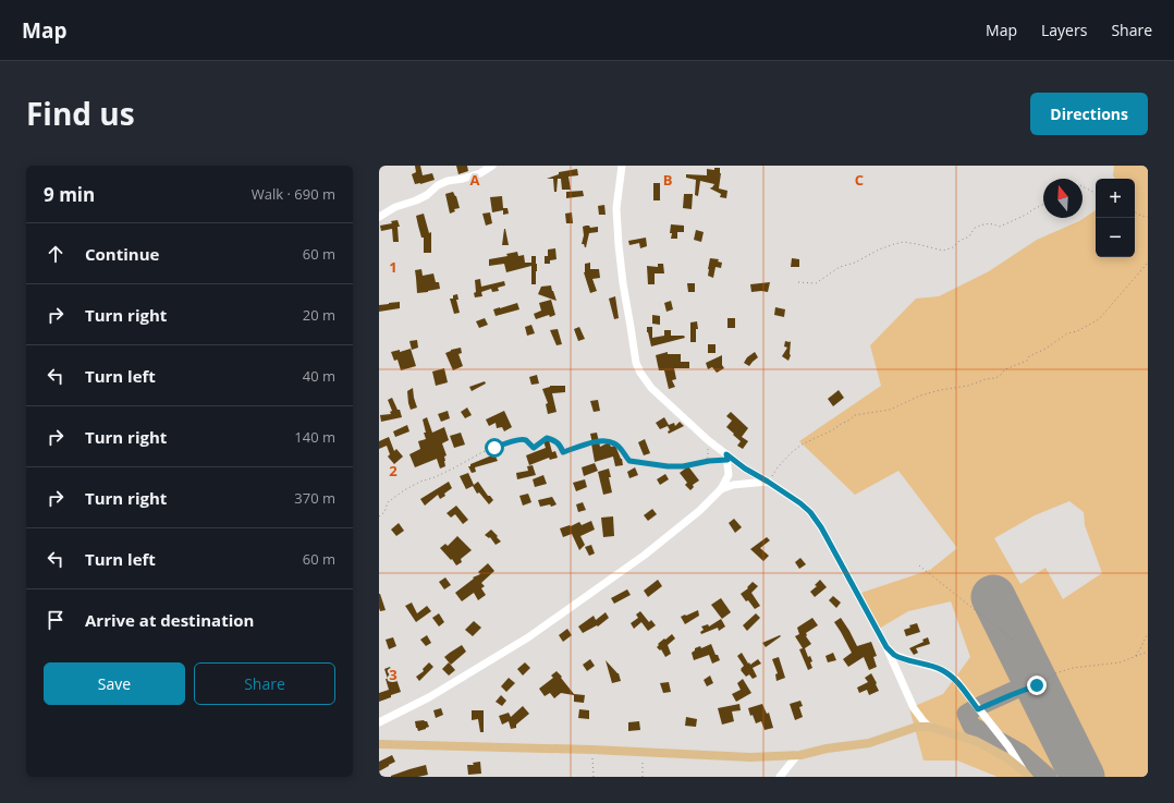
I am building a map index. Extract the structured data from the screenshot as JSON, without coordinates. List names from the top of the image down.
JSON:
{
  "north": "top",
  "page": {
    "header": "Map",
    "nav": ["Map", "Layers", "Share"],
    "title": "Find us",
    "buttons": [
      "Directions",
      ["Save", "Share"]
    ],
    "heading": ["9 min", "Walk · 690 m"],
    "map_buttons": ["+", "−"],
    "list": [
      ["Continue", "60 m"],
      ["Turn right", "20 m"],
      ["Turn left", "40 m"],
      ["Turn right", "140 m"],
      ["Turn right", "370 m"],
      ["Turn left", "60 m"],
      "Arrive at destination"
    ]
  },
  "grid": {
    "columns": ["A", "B", "C"],
    "rows": ["1", "2", "3"]
  }
}
